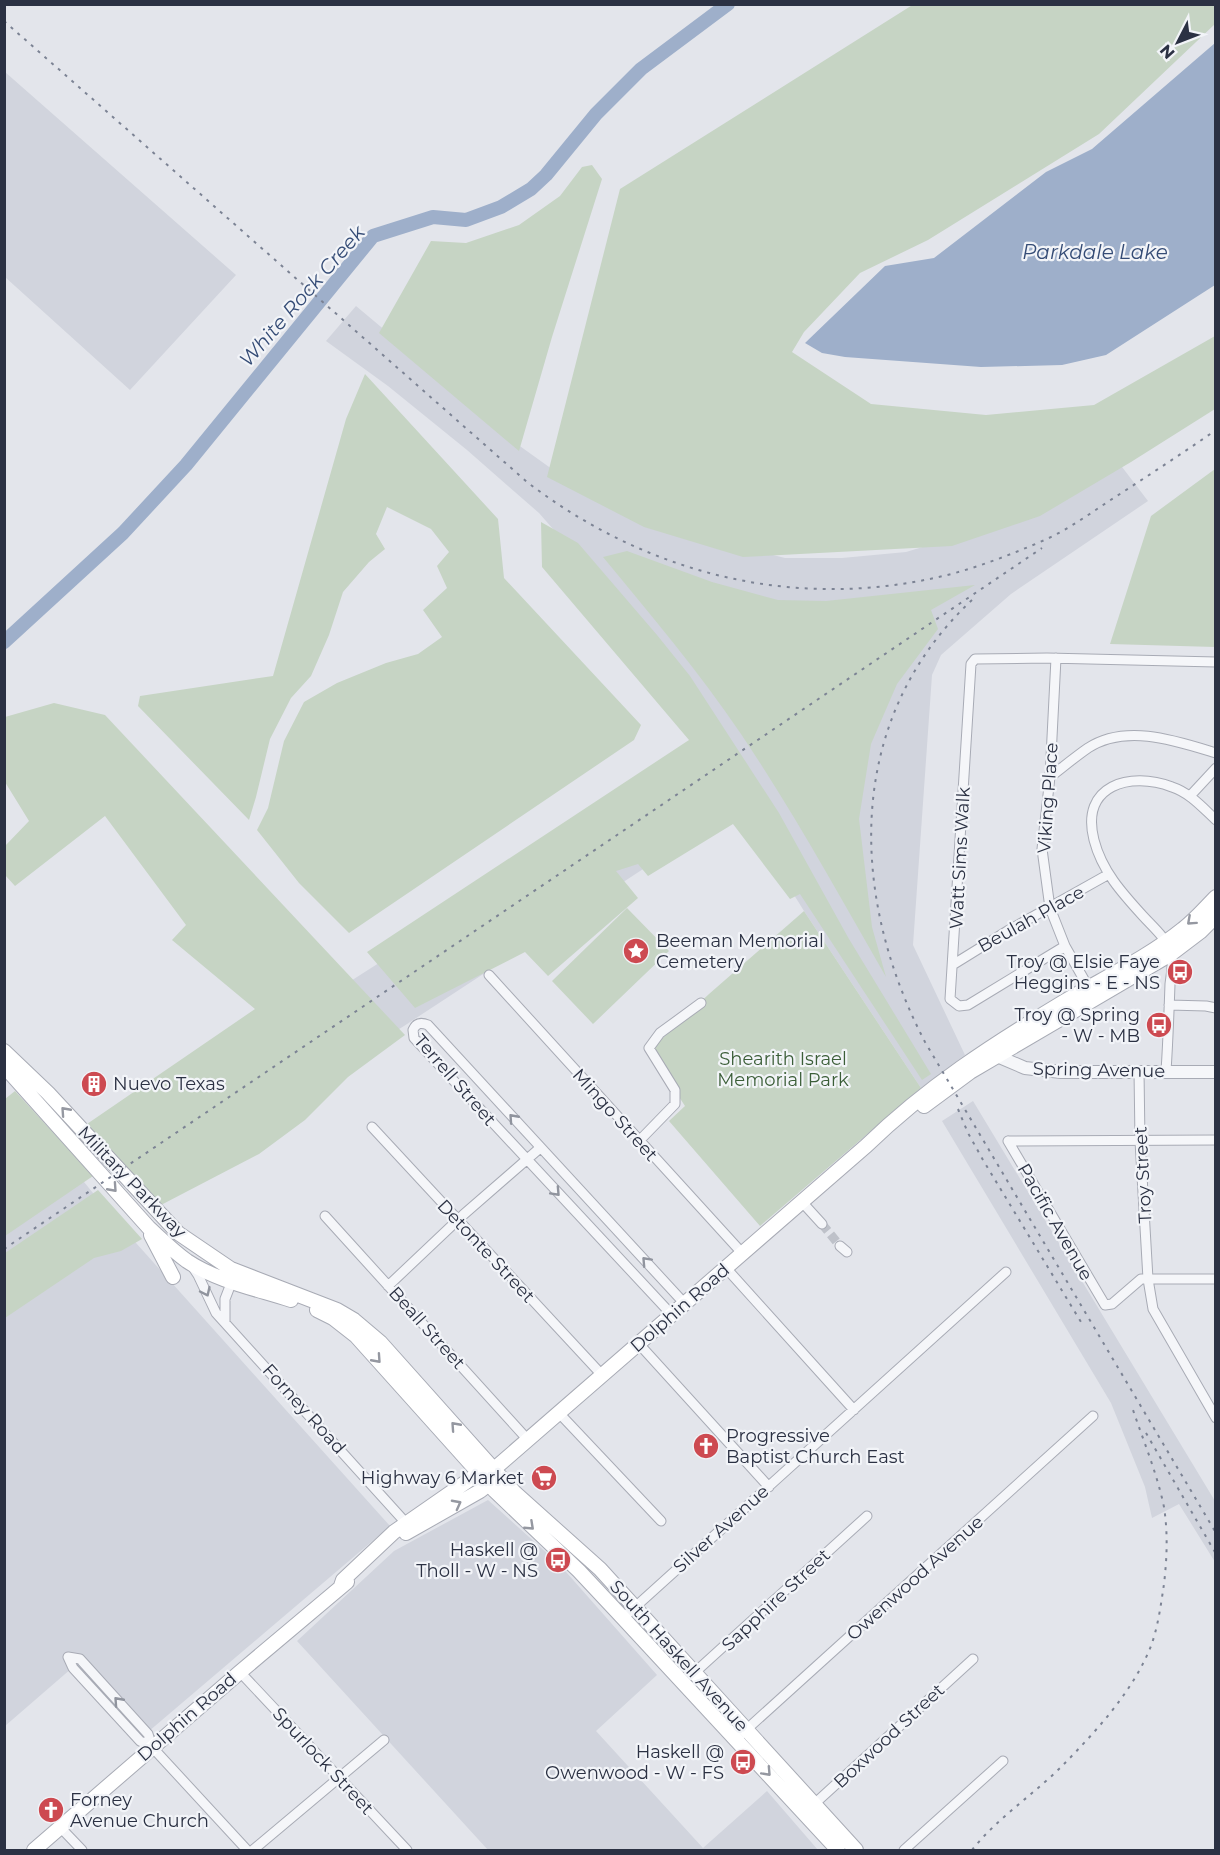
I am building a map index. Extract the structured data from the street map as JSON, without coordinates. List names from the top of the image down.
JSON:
{
  "streets": {
    "main road": ["Military Parkway", "Dolphin Road", "South Haskell Avenue"],
    "street": [
      "Viking Place",
      "Watt Sims Walk",
      "Beulah Place",
      "Spring Avenue",
      "Terrell Street",
      "Mingo Street",
      "Troy Street",
      "Pacific Avenue",
      "Detonte Street",
      "Beall Street",
      "Forney Road",
      "Silver Avenue",
      "Owenwood Avenue",
      "Sapphire Street",
      "Boxwood Street",
      "Spurlock Street"
    ]
  },
  "crossings": [
    ["Viking Place", "Watt Sims Walk"],
    ["Viking Place", "Beulah Place"],
    ["Viking Place", "Dolphin Road"],
    ["Watt Sims Walk", "Beulah Place"],
    ["Spring Avenue", "Troy Street"],
    ["Spring Avenue", "Dolphin Road"],
    ["Terrell Street", "Dolphin Road"],
    ["Mingo Street", "Dolphin Road"],
    ["Troy Street", "Pacific Avenue"],
    ["Military Parkway", "Dolphin Road"],
    ["Military Parkway", "Forney Road"],
    ["Military Parkway", "South Haskell Avenue"],
    ["Detonte Street", "Dolphin Road"],
    ["Dolphin Road", "Beall Street"],
    ["Dolphin Road", "Forney Road"],
    ["Dolphin Road", "South Haskell Avenue"],
    ["Dolphin Road", "Spurlock Street"],
    ["Silver Avenue", "South Haskell Avenue"],
    ["Owenwood Avenue", "South Haskell Avenue"],
    ["Sapphire Street", "South Haskell Avenue"],
    ["South Haskell Avenue", "Boxwood Street"]
  ],
  "water": ["Parkdale Lake", "White Rock Creek"],
  "parks": ["Shearith Israel Memorial Park"],
  "places": {
    "place": ["Beeman Memorial Cemetery"],
    "bus stop": [
      "Troy @ Elsie Faye Heggins - E - NS",
      "Troy @ Spring - W - MB",
      "Haskell @ Tholl - W - NS",
      "Haskell @ Owenwood - W - FS"
    ],
    "building": ["Nuevo Texas"],
    "church": ["Progressive Baptist Church East", "Forney Avenue Church"],
    "supermarket": ["Highway 6 Market"]
  },
  "north": "bottom left"
}
